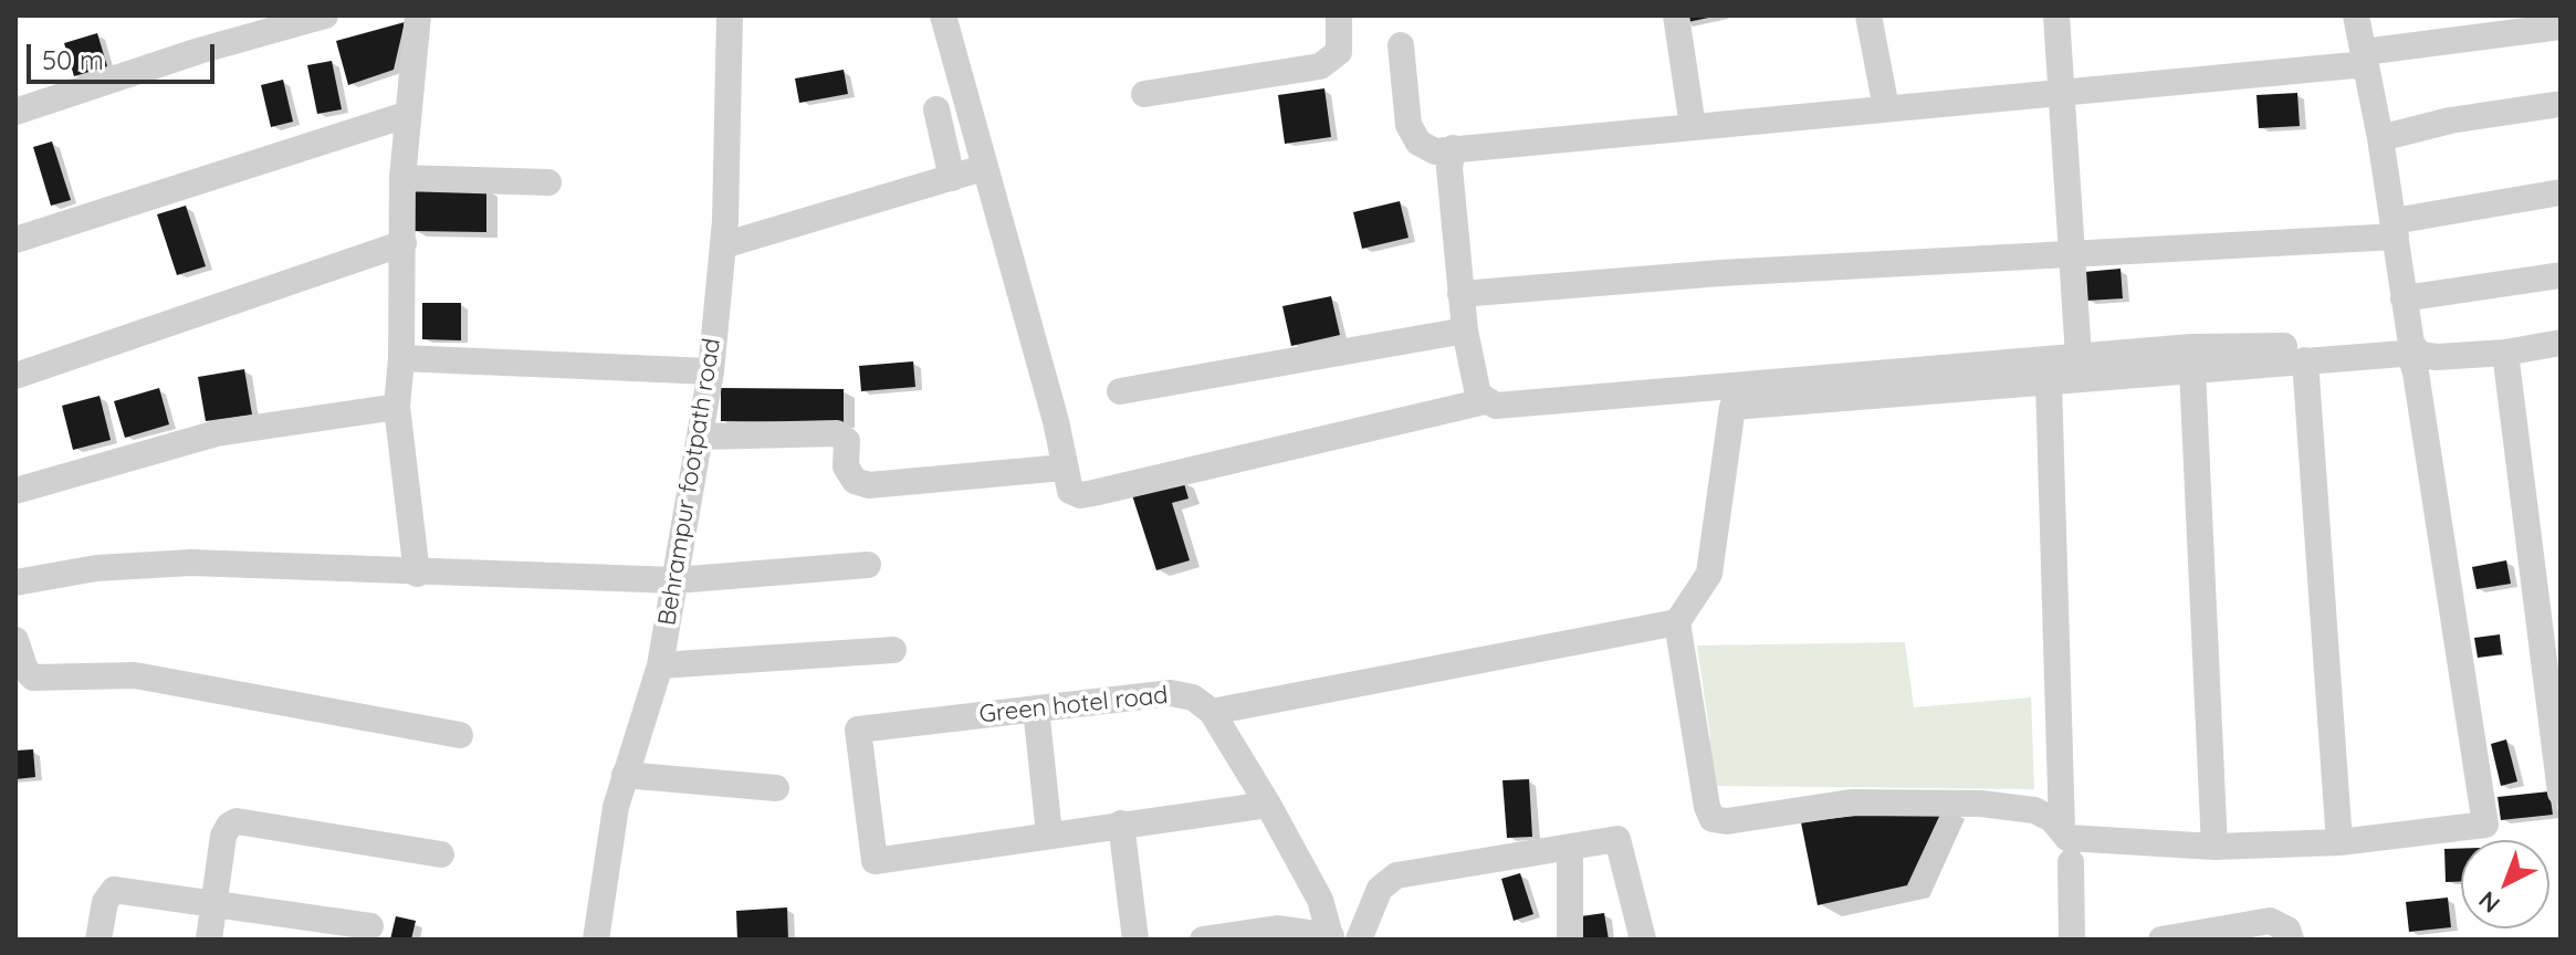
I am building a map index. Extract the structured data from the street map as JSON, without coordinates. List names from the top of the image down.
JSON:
{
  "streets": {
    "street": ["Behrampur footpath road", "Green hotel road"]
  },
  "scale_bar": "50 m",
  "north": "bottom left"
}
